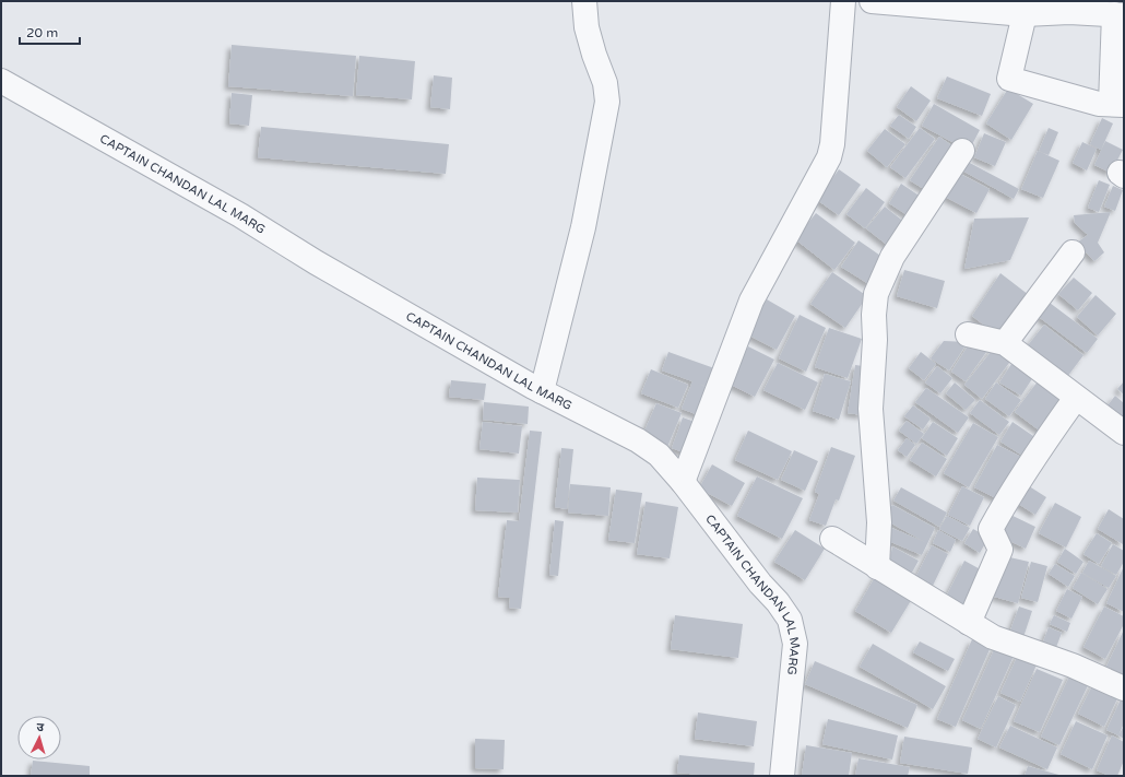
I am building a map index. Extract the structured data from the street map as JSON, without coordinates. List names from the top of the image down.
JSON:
{
  "streets": {
    "street": ["CAPTAIN CHANDAN LAL MARG"]
  },
  "scale_bar": "20 m",
  "north": "top"
}
